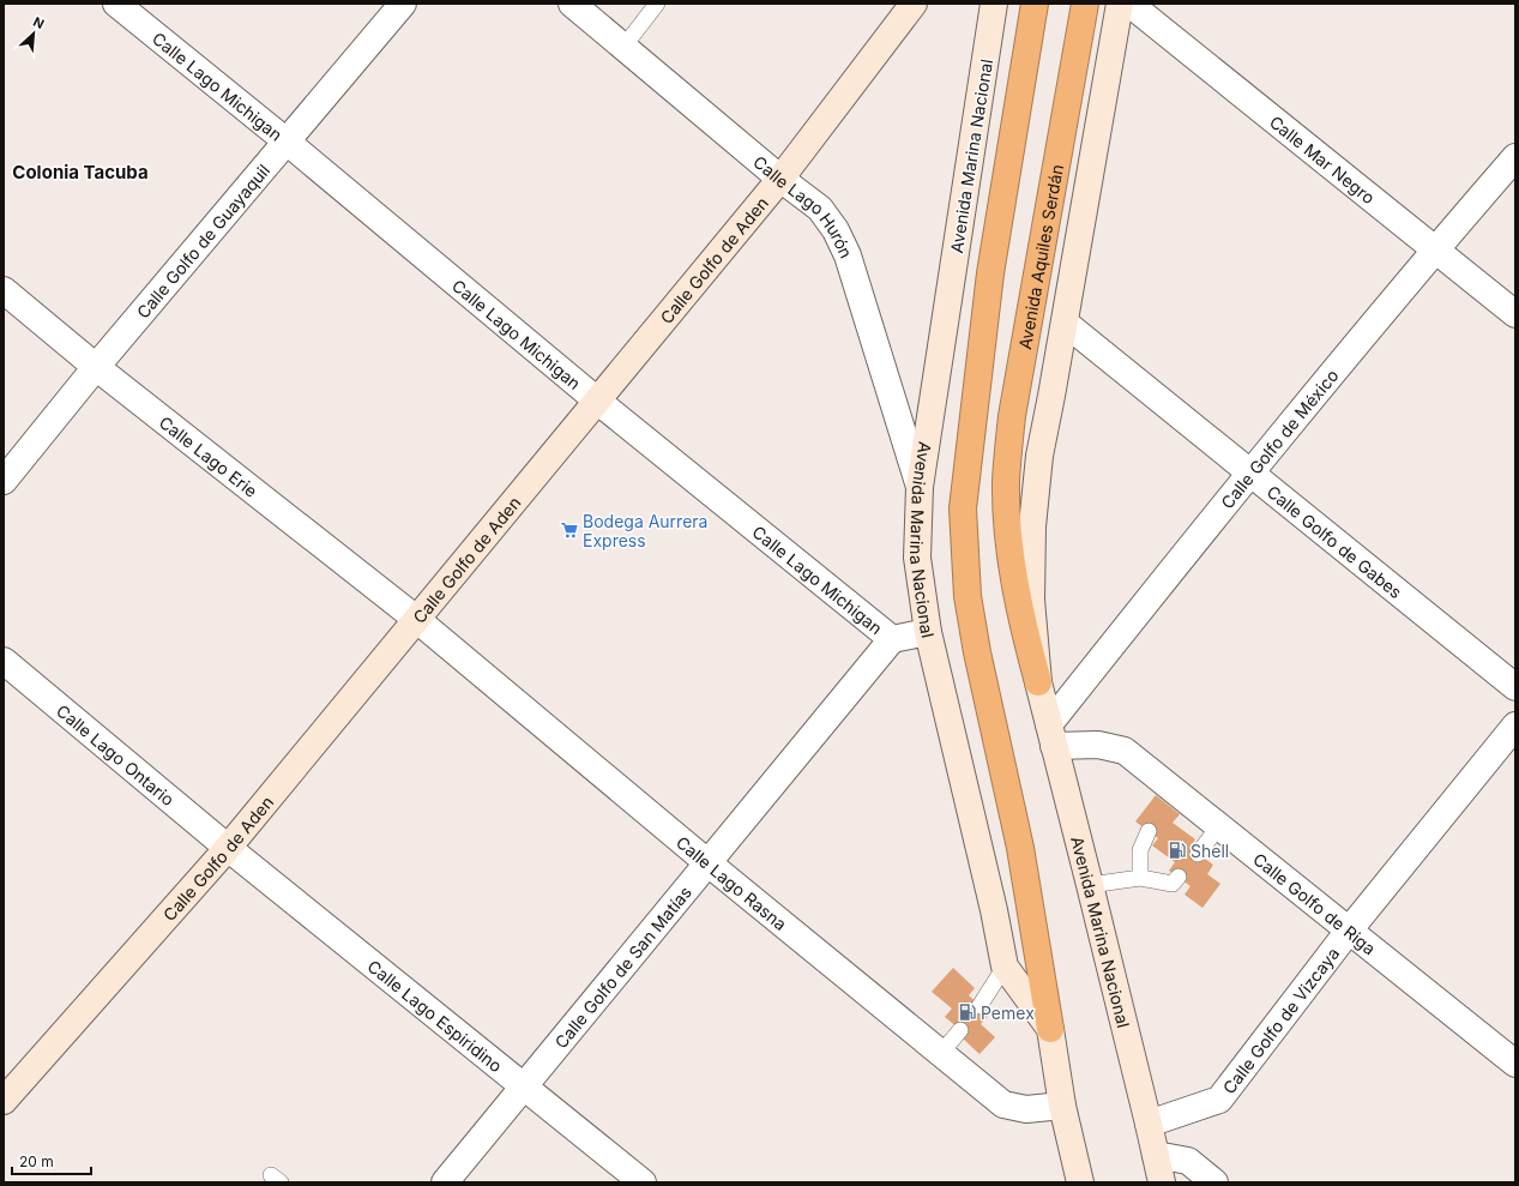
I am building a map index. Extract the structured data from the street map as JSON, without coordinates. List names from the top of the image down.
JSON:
{
  "streets": {
    "highway": ["Avenida Marina Nacional", "Avenida Aquiles Serdán"],
    "main road": ["Calle Golfo de Aden"],
    "street": [
      "Calle Lago Michigan",
      "Calle Mar Negro",
      "Calle Lago Hurón",
      "Calle Golfo de Guayaquil",
      "Calle Golfo de México",
      "Calle Lago Erie",
      "Calle Golfo de Gabes",
      "Calle Lago Ontario",
      "Calle Lago Rasna",
      "Calle Golfo de Riga",
      "Calle Golfo de San Matías",
      "Calle Lago Espiridino",
      "Calle Golfo de Vizcaya"
    ]
  },
  "crossings": [
    ["Calle Lago Michigan", "Avenida Marina Nacional"],
    ["Calle Lago Michigan", "Calle Golfo de Guayaquil"],
    ["Calle Lago Michigan", "Calle Golfo de Aden"],
    ["Calle Lago Michigan", "Calle Golfo de San Matías"],
    ["Avenida Marina Nacional", "Calle Lago Hurón"],
    ["Avenida Marina Nacional", "Avenida Aquiles Serdán"],
    ["Avenida Marina Nacional", "Calle Golfo de México"],
    ["Avenida Marina Nacional", "Calle Golfo de Gabes"],
    ["Avenida Marina Nacional", "Calle Lago Rasna"],
    ["Avenida Marina Nacional", "Calle Golfo de Riga"],
    ["Avenida Marina Nacional", "Calle Golfo de Vizcaya"],
    ["Calle Mar Negro", "Calle Golfo de México"],
    ["Calle Lago Hurón", "Calle Golfo de Aden"],
    ["Calle Golfo de Guayaquil", "Calle Lago Erie"],
    ["Calle Golfo de Aden", "Calle Lago Erie"],
    ["Calle Golfo de Aden", "Calle Lago Ontario"],
    ["Calle Golfo de Aden", "Calle Lago Rasna"],
    ["Calle Golfo de Aden", "Calle Lago Espiridino"],
    ["Calle Golfo de México", "Calle Golfo de Gabes"],
    ["Calle Golfo de México", "Calle Golfo de Riga"],
    ["Calle Lago Erie", "Calle Lago Rasna"],
    ["Calle Lago Ontario", "Calle Lago Espiridino"],
    ["Calle Lago Rasna", "Calle Golfo de San Matías"],
    ["Calle Golfo de Riga", "Calle Golfo de Vizcaya"],
    ["Calle Golfo de San Matías", "Calle Lago Espiridino"]
  ],
  "districts": ["Colonia Tacuba"],
  "places": {
    "supermarket": ["Bodega Aurrera Express"],
    "fuel station": ["Shell", "Pemex"]
  },
  "scale_bar": "20 m",
  "north": "top right"
}
